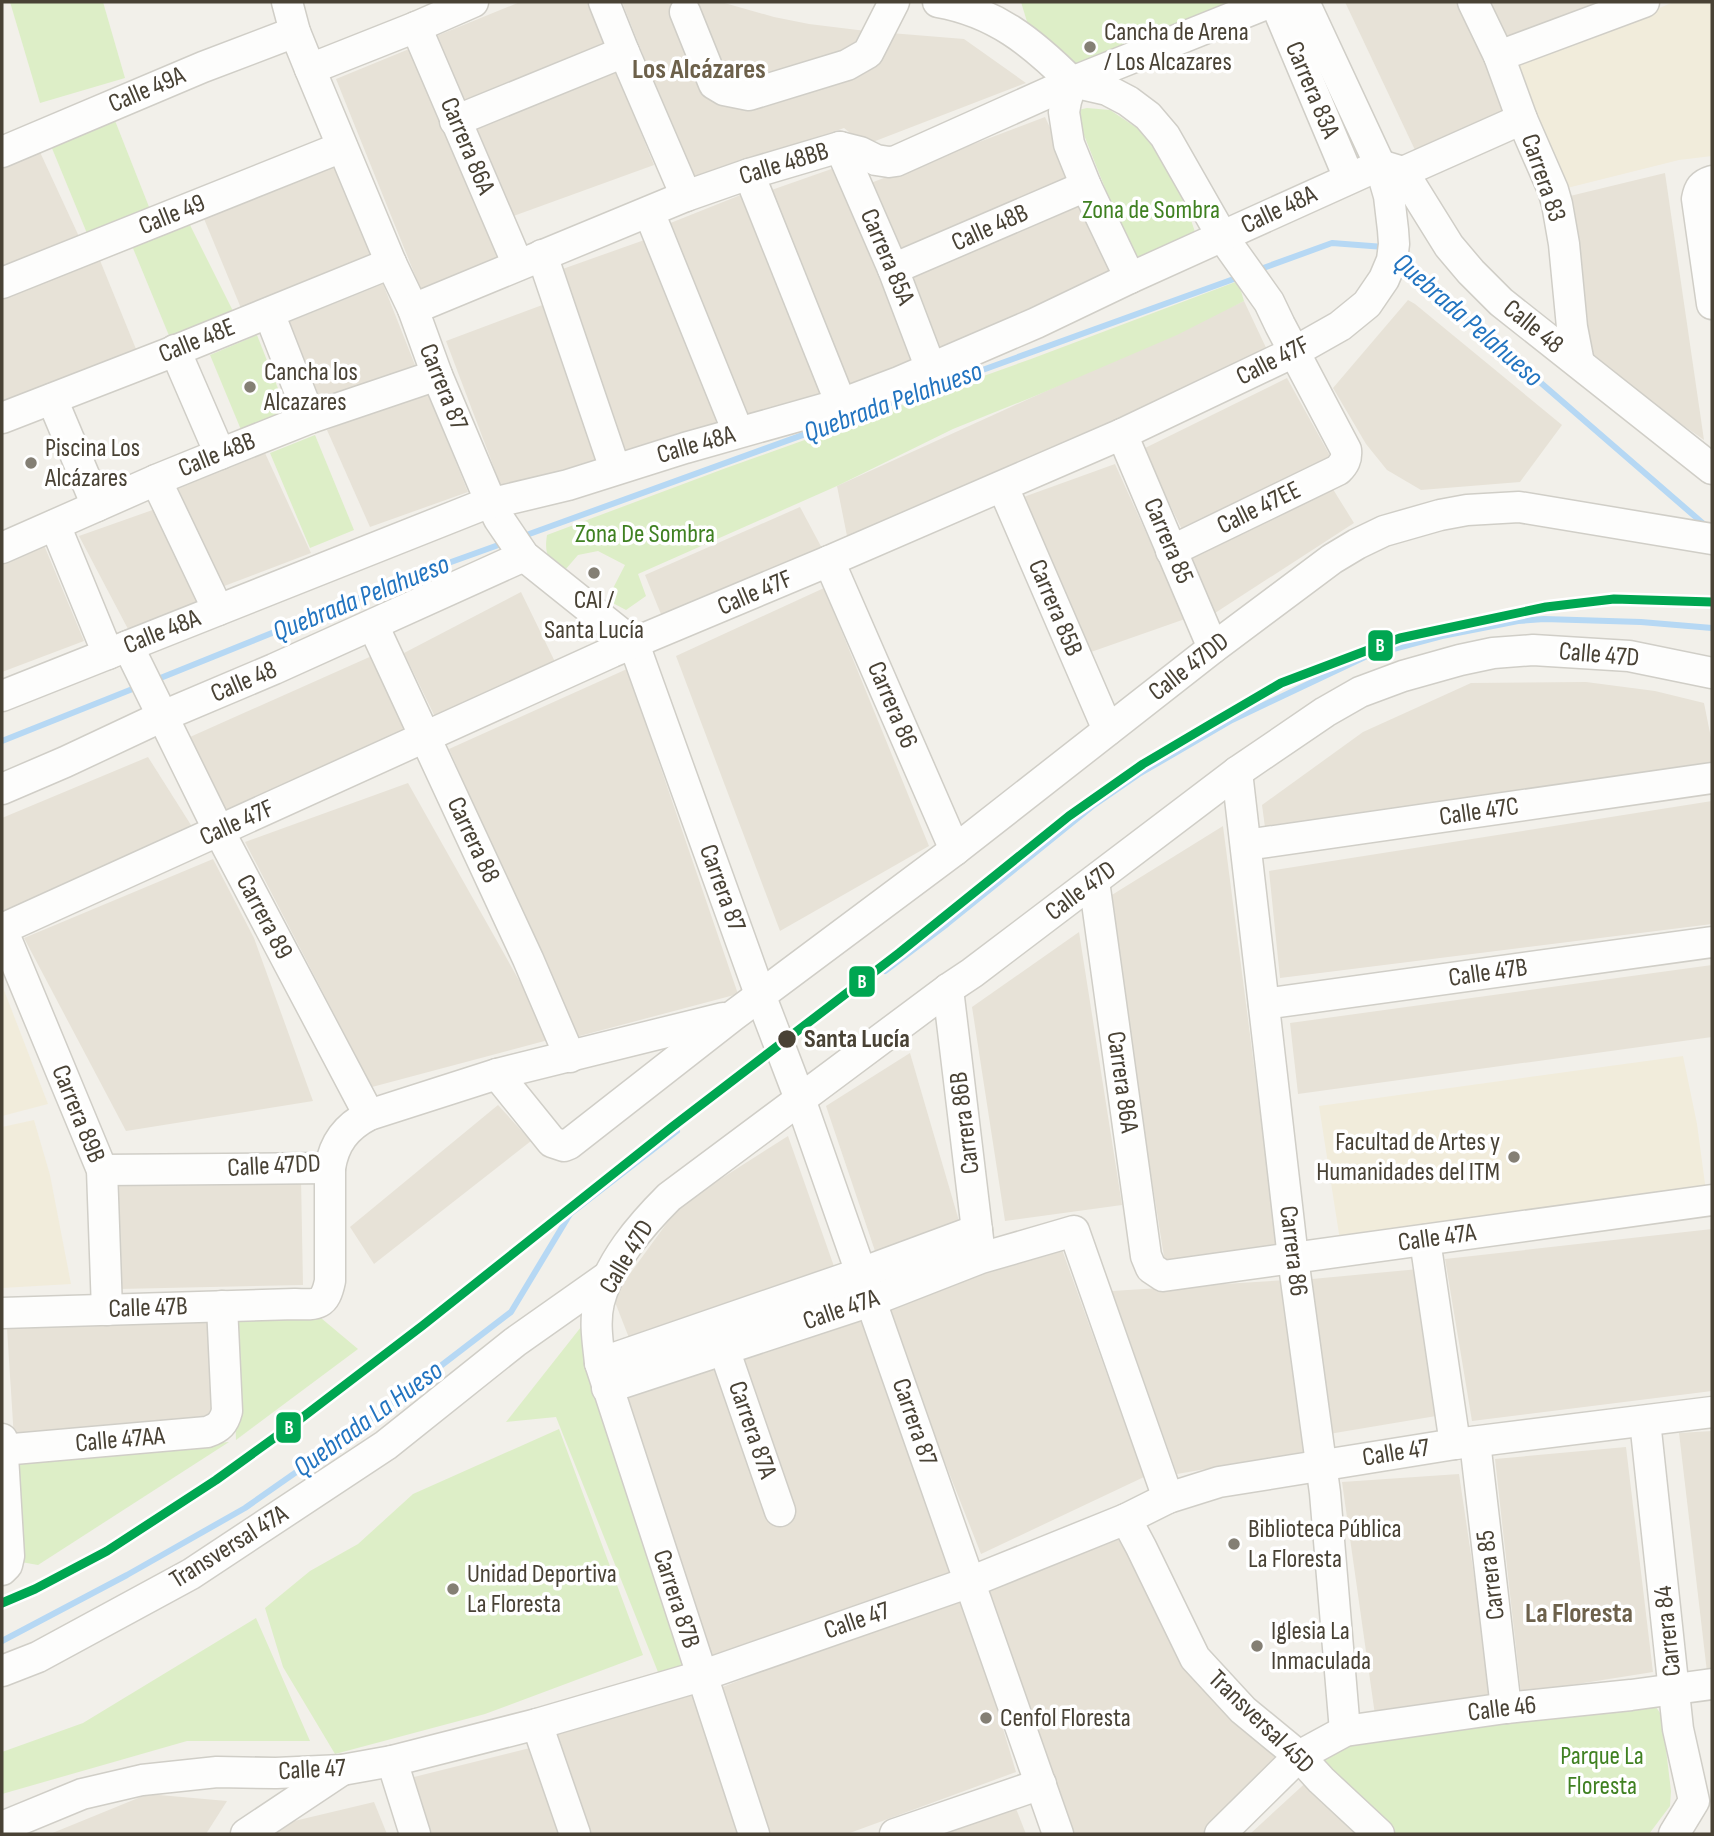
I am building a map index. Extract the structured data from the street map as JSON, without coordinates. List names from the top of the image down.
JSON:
{
  "streets": {
    "street": [
      "Calle 49A",
      "Carrera 83A",
      "Carrera 86A",
      "Calle 48BB",
      "Carrera 83",
      "Calle 48A",
      "Calle 49",
      "Calle 48B",
      "Carrera 85A",
      "Calle 48",
      "Calle 48E",
      "Calle 47F",
      "Carrera 87",
      "Calle 47EE",
      "Carrera 85",
      "Carrera 85B",
      "Calle 47D",
      "Calle 47DD",
      "Carrera 86",
      "Calle 47C",
      "Carrera 88",
      "Carrera 89",
      "Calle 47B",
      "Carrera 89B",
      "Carrera 86B",
      "Calle 47A",
      "Carrera 87A",
      "Calle 47AA",
      "Calle 47",
      "Transversal 47A",
      "Carrera 87B",
      "Carrera 84",
      "Calle 46",
      "Transversal 45D"
    ]
  },
  "crossings": [
    ["Calle 49A", "Carrera 87"],
    ["Carrera 83A", "Calle 48BB"],
    ["Carrera 83A", "Calle 48A"],
    ["Carrera 83A", "Calle 48"],
    ["Carrera 83A", "Calle 47F"],
    ["Carrera 86A", "Calle 48BB"],
    ["Carrera 86A", "Calle 48A"],
    ["Carrera 86A", "Calle 47D"],
    ["Carrera 86A", "Calle 47A"],
    ["Calle 48BB", "Carrera 85A"],
    ["Calle 48BB", "Carrera 87"],
    ["Carrera 83", "Calle 48A"],
    ["Carrera 83", "Calle 48"],
    ["Calle 48A", "Carrera 85A"],
    ["Calle 48A", "Calle 48"],
    ["Calle 48A", "Calle 47F"],
    ["Calle 48A", "Carrera 87"],
    ["Calle 48A", "Carrera 89"],
    ["Calle 49", "Carrera 87"],
    ["Calle 48B", "Carrera 85A"],
    ["Calle 48B", "Carrera 87"],
    ["Calle 48B", "Carrera 89"],
    ["Calle 48", "Calle 47F"],
    ["Calle 48", "Carrera 87"],
    ["Calle 48", "Carrera 88"],
    ["Calle 48", "Carrera 89"],
    ["Calle 48E", "Carrera 87"],
    ["Calle 47F", "Carrera 87"],
    ["Calle 47F", "Calle 47EE"],
    ["Calle 47F", "Carrera 85"],
    ["Calle 47F", "Carrera 85B"],
    ["Calle 47F", "Carrera 86"],
    ["Calle 47F", "Carrera 88"],
    ["Calle 47F", "Carrera 89"],
    ["Calle 47F", "Carrera 89B"],
    ["Carrera 87", "Calle 47D"],
    ["Carrera 87", "Calle 47DD"],
    ["Carrera 87", "Calle 47A"],
    ["Carrera 87", "Calle 47"],
    ["Calle 47EE", "Carrera 85"],
    ["Carrera 85", "Calle 47DD"],
    ["Carrera 85", "Calle 47A"],
    ["Carrera 85", "Calle 47"],
    ["Carrera 85", "Calle 46"],
    ["Carrera 85B", "Calle 47DD"],
    ["Calle 47D", "Carrera 86"],
    ["Calle 47D", "Carrera 86B"],
    ["Calle 47D", "Calle 47A"],
    ["Calle 47D", "Transversal 47A"],
    ["Calle 47D", "Carrera 87B"],
    ["Calle 47DD", "Carrera 86"],
    ["Calle 47DD", "Carrera 88"],
    ["Calle 47DD", "Carrera 89"],
    ["Calle 47DD", "Calle 47B"],
    ["Calle 47DD", "Carrera 89B"],
    ["Carrera 86", "Calle 47C"],
    ["Carrera 86", "Calle 47B"],
    ["Carrera 86", "Calle 47A"],
    ["Carrera 86", "Calle 47"],
    ["Carrera 86", "Calle 46"],
    ["Calle 47B", "Carrera 89B"],
    ["Calle 47B", "Calle 47AA"],
    ["Carrera 86B", "Calle 47A"],
    ["Calle 47A", "Carrera 87A"],
    ["Calle 47A", "Calle 47"],
    ["Calle 47A", "Carrera 87B"],
    ["Calle 47", "Carrera 87B"],
    ["Calle 47", "Carrera 84"],
    ["Calle 47", "Transversal 45D"],
    ["Carrera 84", "Calle 46"],
    ["Calle 46", "Transversal 45D"]
  ],
  "districts": ["Los Alcázares", "La Floresta"],
  "water": ["Quebrada Pelahueso", "Quebrada La Hueso"],
  "parks": ["Zona de Sombra", "Zona De Sombra", "Parque La Floresta"],
  "places": [
    "Cancha de Arena / Los Alcazares",
    "Cancha los Alcazares",
    "Piscina Los Alcázares",
    "CAI / Santa Lucía",
    "Santa Lucía",
    "Facultad de Artes y Humanidades del ITM",
    "Biblioteca Pública La Floresta",
    "Unidad Deportiva La Floresta",
    "Iglesia La Inmaculada",
    "Cenfol Floresta"
  ],
  "lines": ["transit line B"]
}
